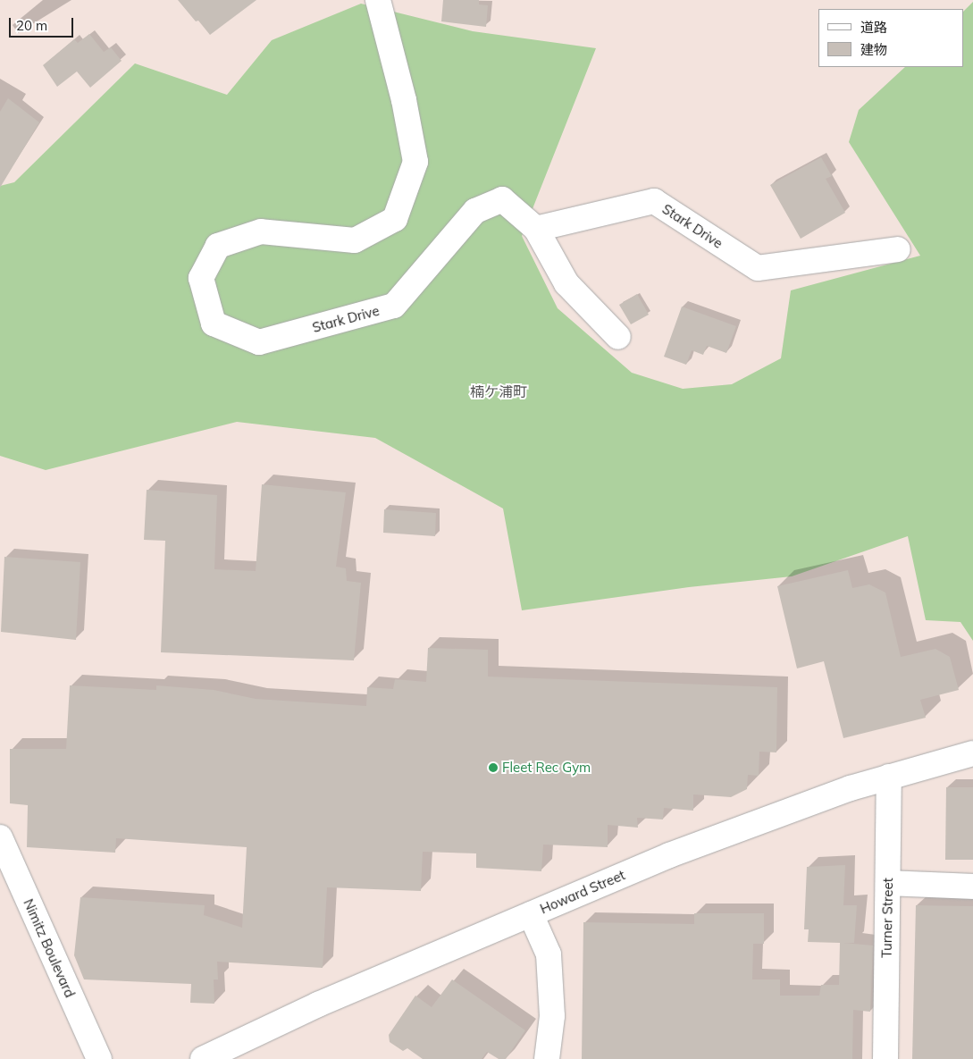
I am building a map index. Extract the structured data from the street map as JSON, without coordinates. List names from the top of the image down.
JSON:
{
  "streets": {
    "street": [
      "Stark Drive",
      "Howard Street",
      "Turner Street",
      "Nimitz Boulevard"
    ]
  },
  "crossings": [
    ["Howard Street", "Turner Street"]
  ],
  "districts": ["楠ケ浦町"],
  "places": ["Fleet Rec Gym"],
  "legend": ["道路", "建物"],
  "scale_bar": "20 m"
}
